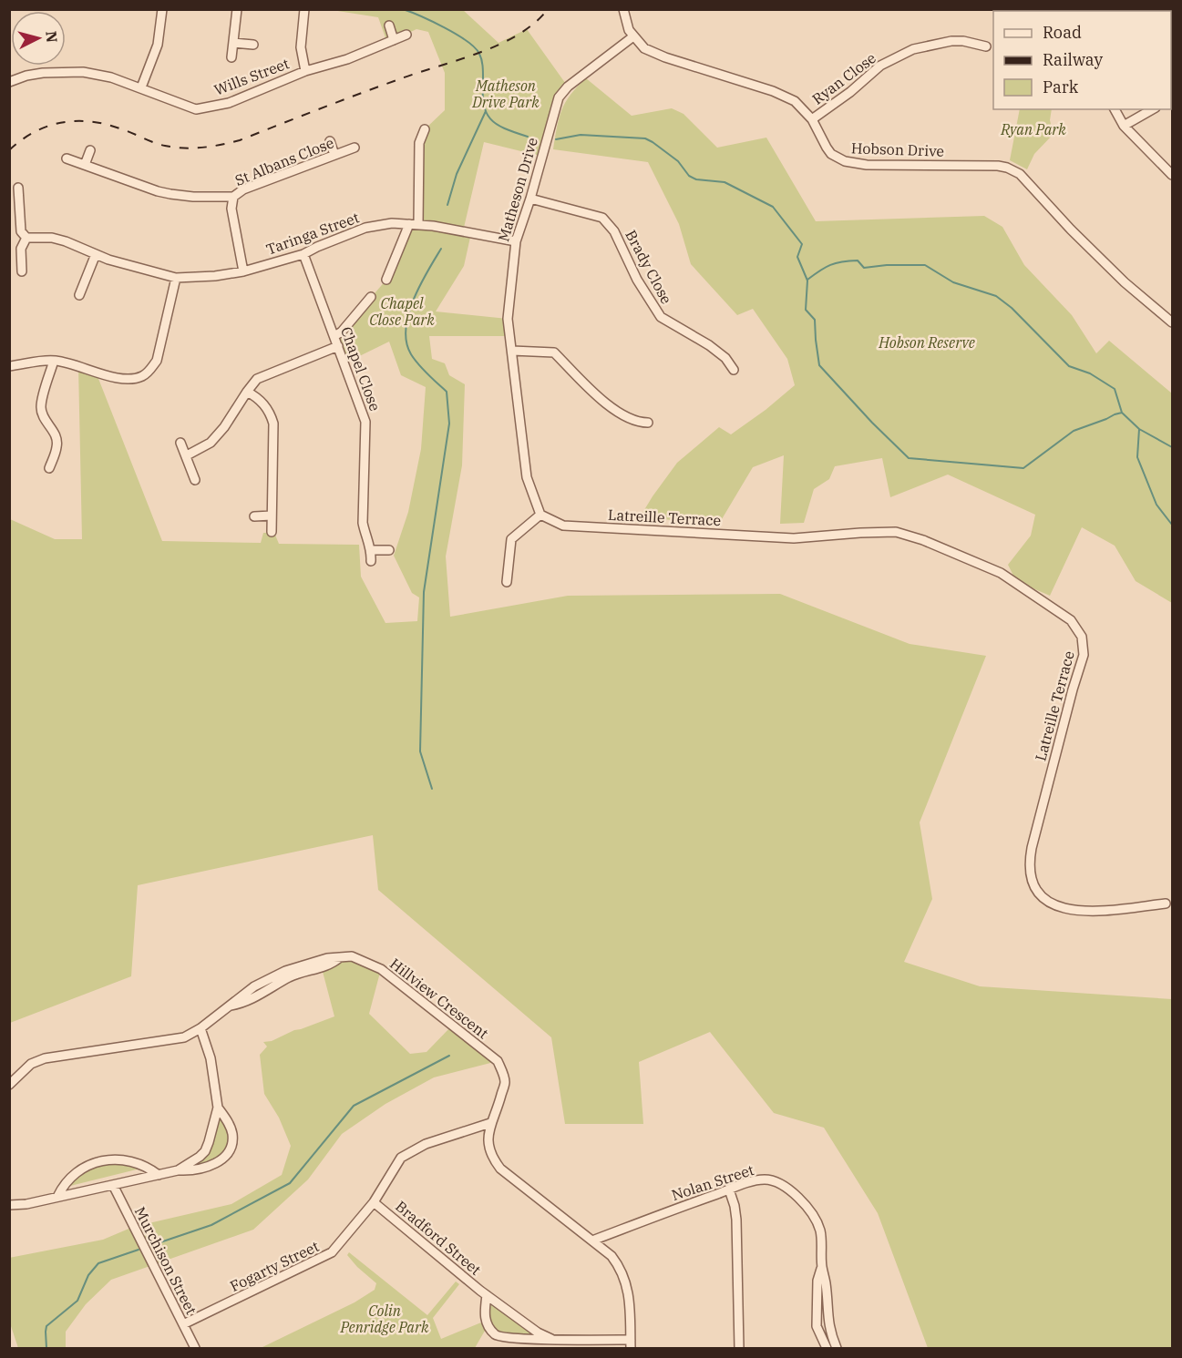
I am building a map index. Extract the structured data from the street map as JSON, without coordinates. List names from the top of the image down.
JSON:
{
  "streets": {
    "street": [
      "Wills Street",
      "Ryan Close",
      "Hobson Drive",
      "St Albans Close",
      "Matheson Drive",
      "Taringa Street",
      "Brady Close",
      "Chapel Close",
      "Latreille Terrace",
      "Hillview Crescent",
      "Nolan Street",
      "Bradford Street",
      "Murchison Street",
      "Fogarty Street"
    ]
  },
  "crossings": [
    ["Ryan Close", "Hobson Drive"],
    ["Hobson Drive", "Matheson Drive"],
    ["Matheson Drive", "Taringa Street"],
    ["Matheson Drive", "Brady Close"],
    ["Matheson Drive", "Latreille Terrace"],
    ["Taringa Street", "Chapel Close"],
    ["Hillview Crescent", "Nolan Street"],
    ["Hillview Crescent", "Bradford Street"],
    ["Hillview Crescent", "Fogarty Street"],
    ["Bradford Street", "Fogarty Street"],
    ["Murchison Street", "Fogarty Street"]
  ],
  "parks": [
    "Matheson Drive Park",
    "Ryan Park",
    "Chapel Close Park",
    "Hobson Reserve",
    "Colin Penridge Park"
  ],
  "legend": ["Road", "Railway", "Park"],
  "north": "right"
}
